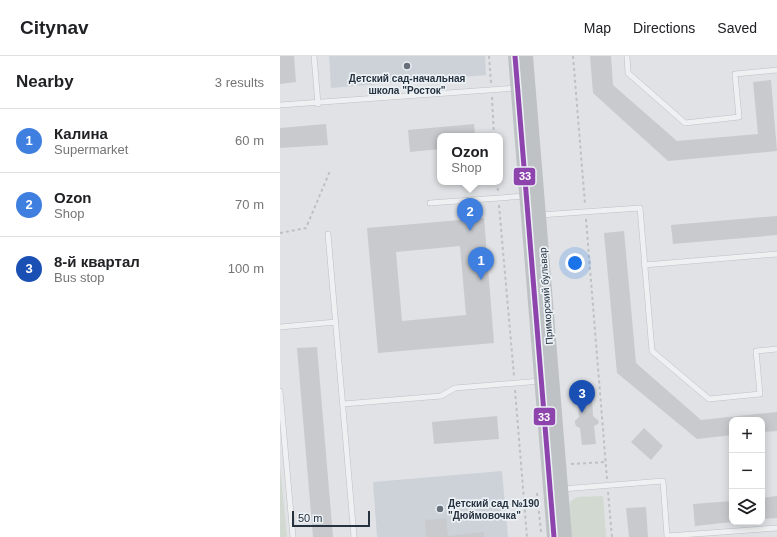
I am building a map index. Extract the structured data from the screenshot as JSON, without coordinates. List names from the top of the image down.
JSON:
{
  "streets": {
    "main road": ["Приморский бульвар"]
  },
  "places": ["Детский сад-начальная школа \"Росток\"", "Детский сад №190 \"Дюймовочка\""],
  "lines": ["transit line 33"],
  "scale_bar": "50 m",
  "page": {
    "header": "Citynav",
    "nav": ["Map", "Directions", "Saved"],
    "heading": ["Nearby", "3 results"],
    "list": [
      {
        "mark": "1",
        "name": "Калина",
        "note": "Supermarket",
        "value": "60 m"
      },
      {
        "mark": "2",
        "name": "Ozon",
        "note": "Shop",
        "value": "70 m"
      },
      {
        "mark": "3",
        "name": "8-й квартал",
        "note": "Bus stop",
        "value": "100 m"
      }
    ],
    "popup": ["Ozon", "Shop"],
    "pins": ["2", "1", "3"],
    "map_buttons": ["+", "−"],
    "scale": "50 m"
  }
}
